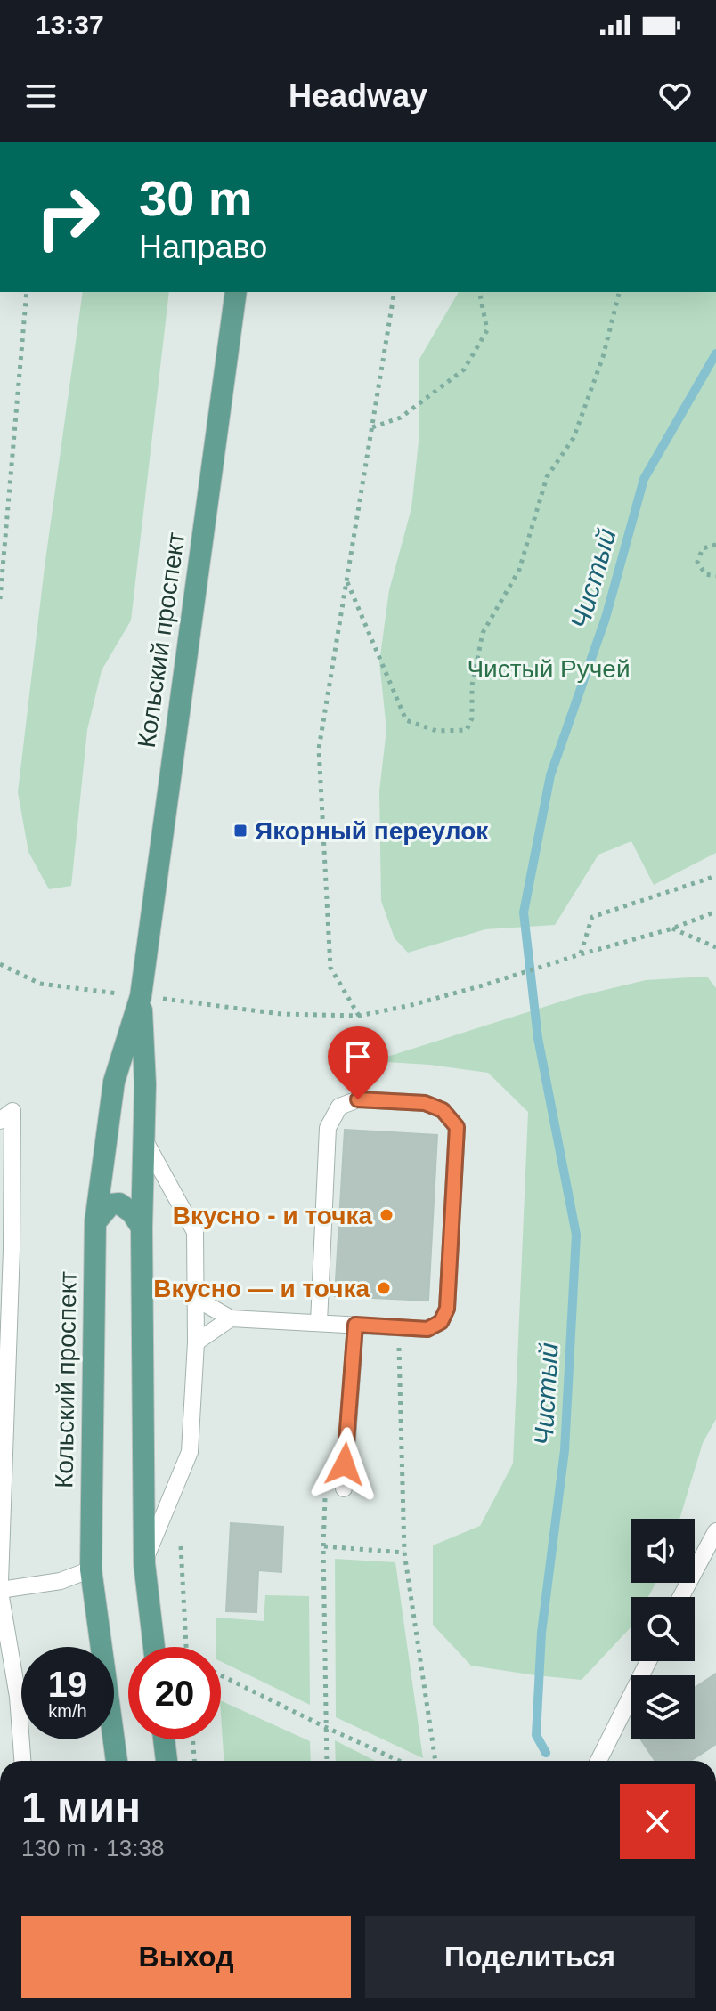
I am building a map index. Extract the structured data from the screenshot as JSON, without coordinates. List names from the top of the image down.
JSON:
{
  "streets": {
    "main road": ["Кольский проспект"]
  },
  "water": ["Чистый"],
  "parks": ["Чистый Ручей"],
  "places": {
    "transit": ["Якорный переулок"],
    "other": ["Вкусно - и точка", "Вкусно — и точка"]
  },
  "page": {
    "status": "13:37",
    "header": "Headway",
    "turn": ["30 m", "Направо"],
    "speed": "19 km/h",
    "limit": "20",
    "heading": ["1 мин", "130 m · 13:38"],
    "buttons": ["Выход", "Поделиться"]
  }
}
